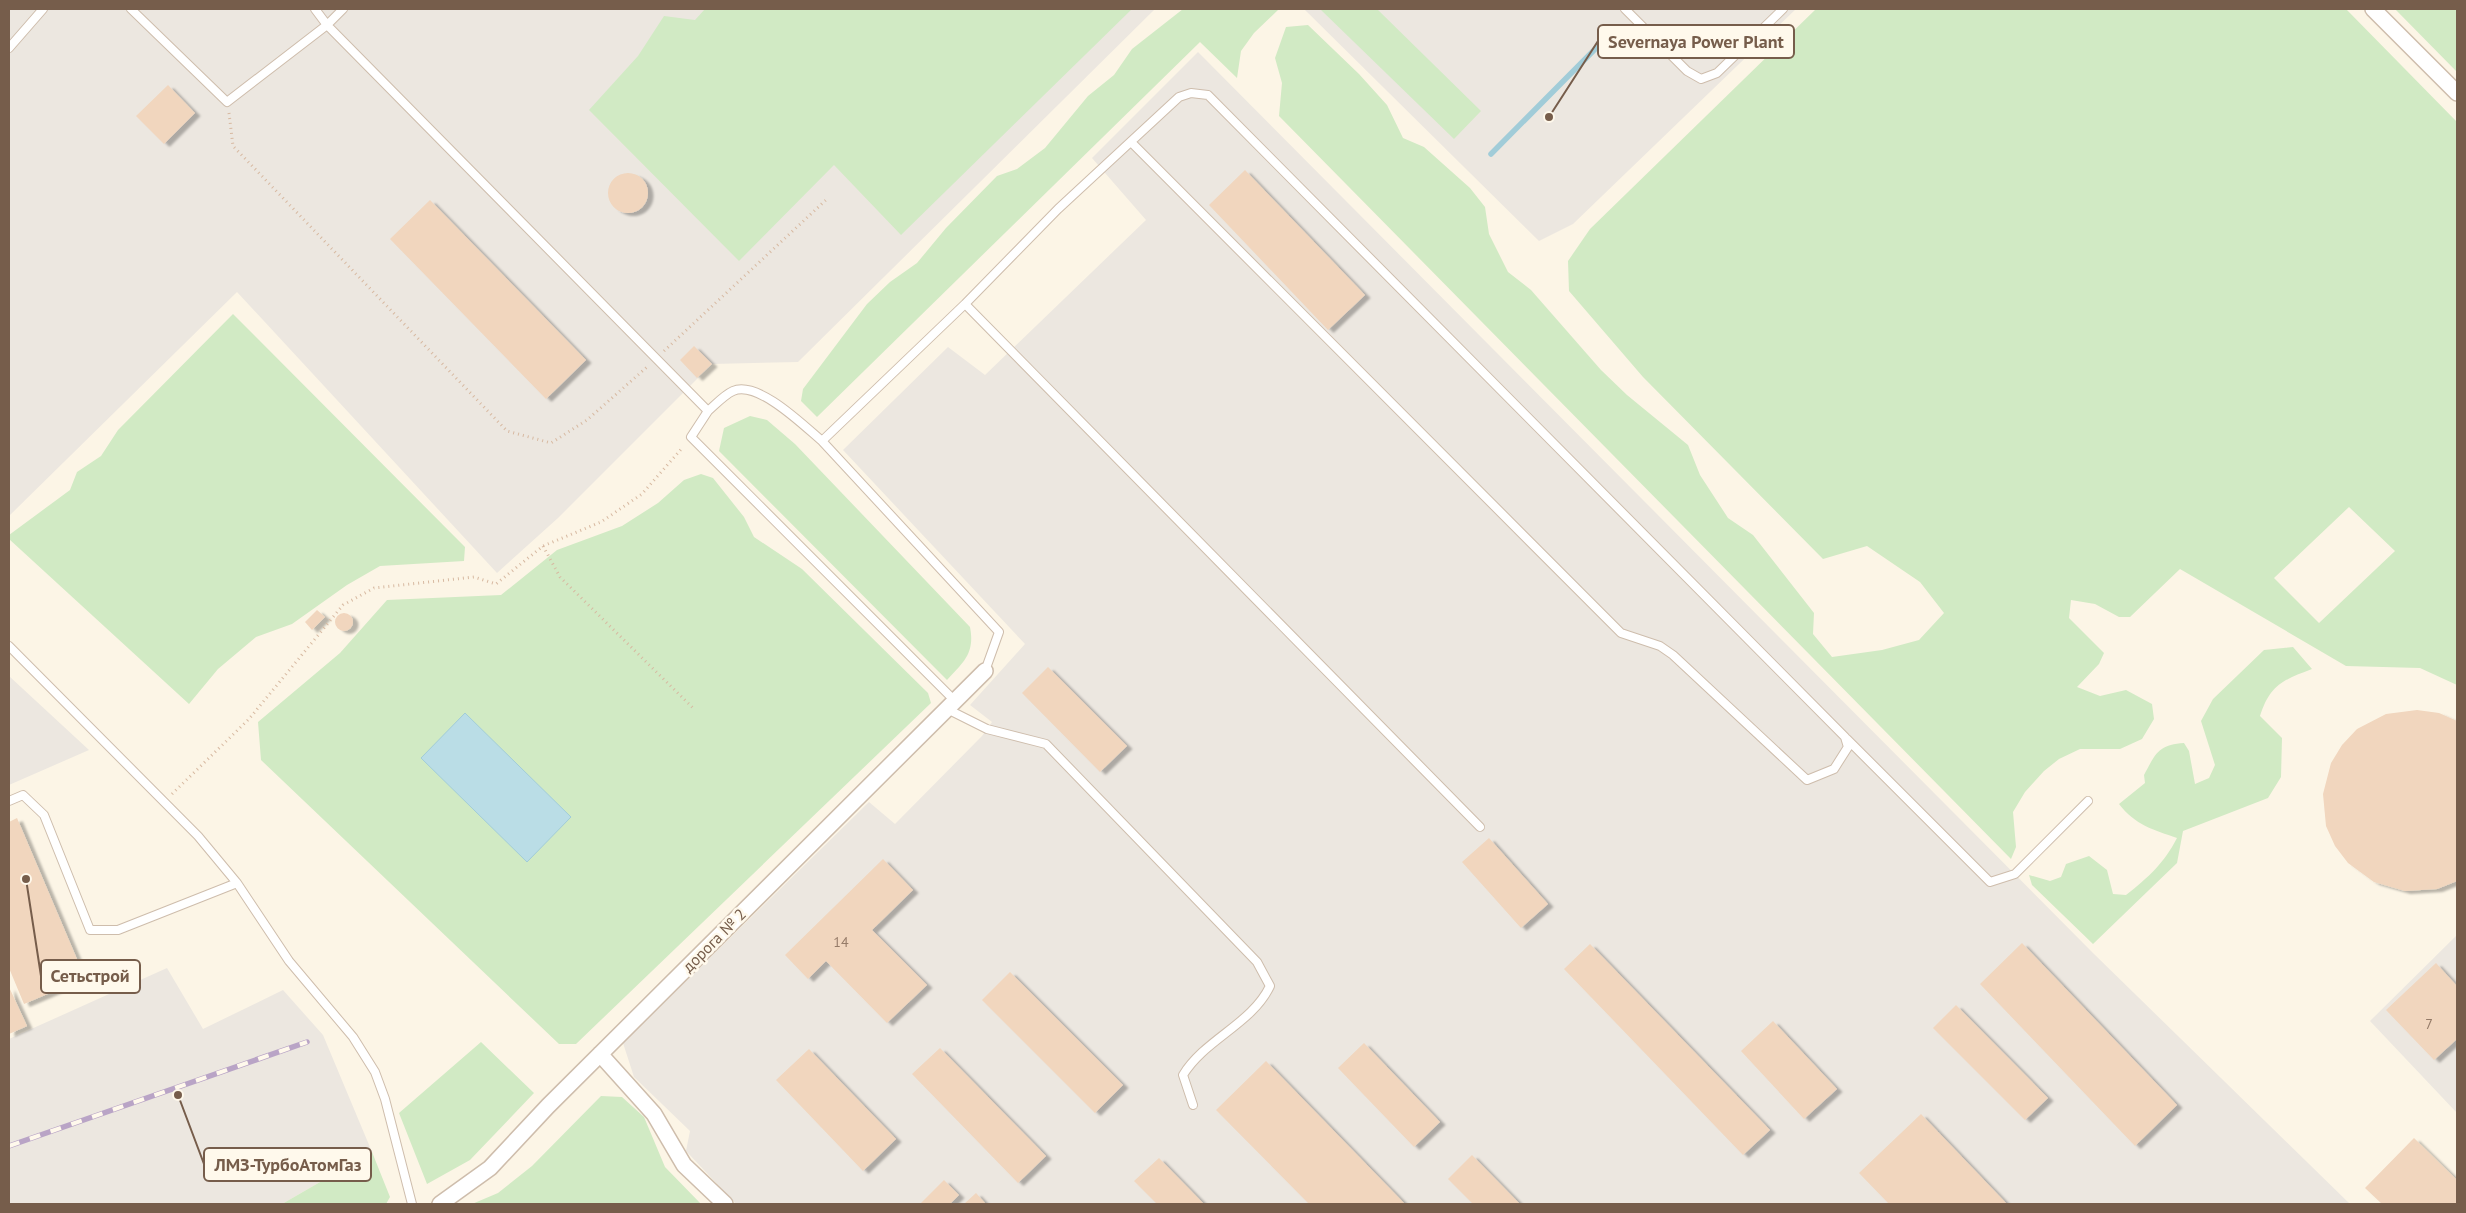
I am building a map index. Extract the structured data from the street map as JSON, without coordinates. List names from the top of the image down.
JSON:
{
  "streets": {
    "street": ["дорога № 2"]
  },
  "places": ["Severnaya Power Plant", "Сетьстрой", "ЛМЗ-ТурбоАтомГаз"],
  "house_numbers": ["14", "7"]
}
